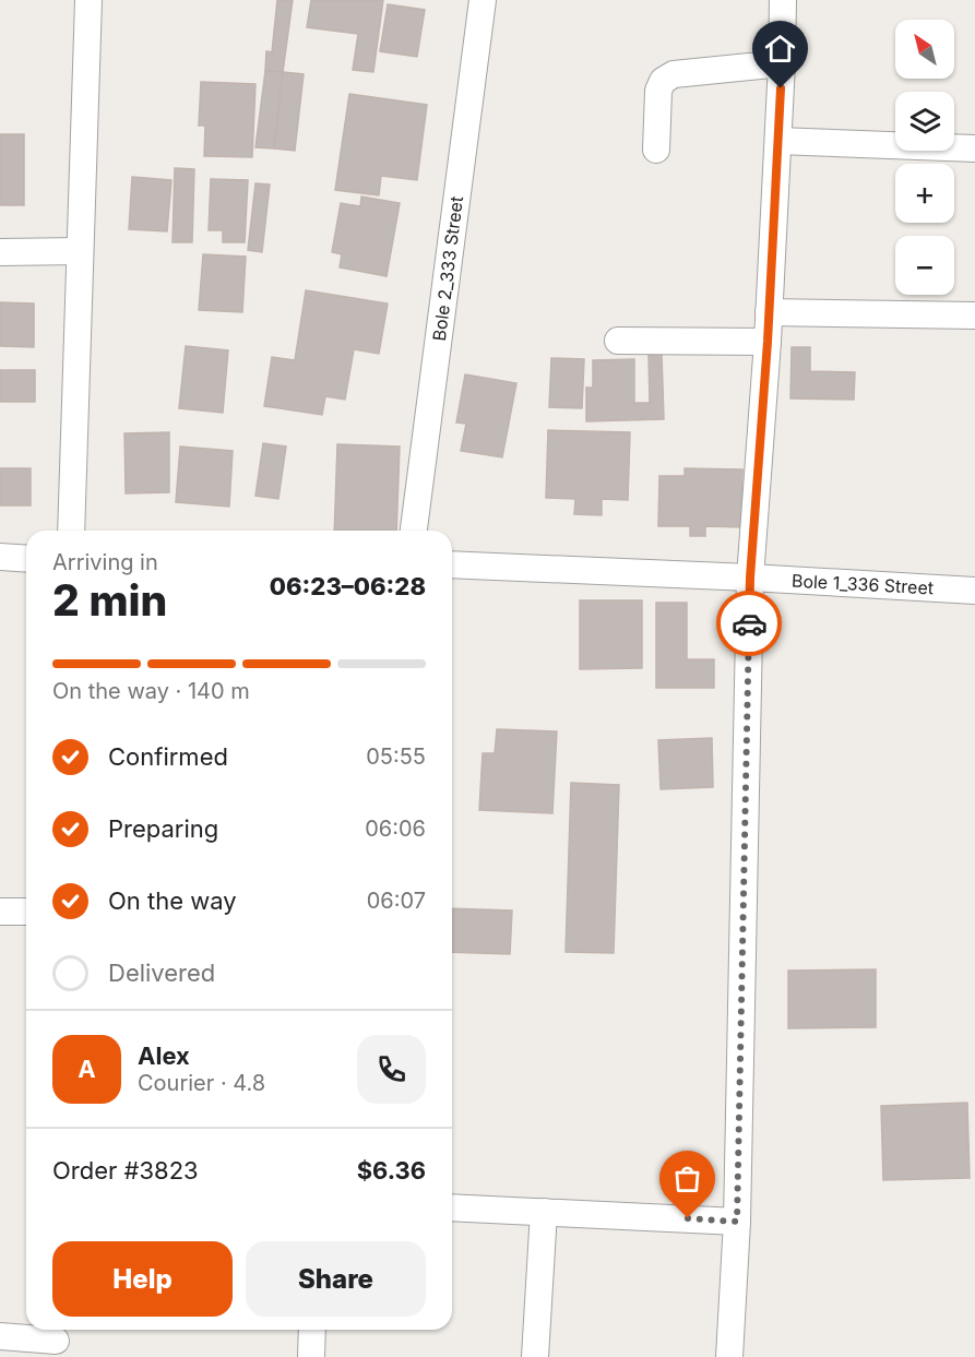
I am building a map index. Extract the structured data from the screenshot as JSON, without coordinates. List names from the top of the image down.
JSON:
{
  "streets": {
    "street": ["Bole 2_333 Street", "Bole 1_336 Street"]
  },
  "north": "top left",
  "page": {
    "map_buttons": ["+", "−"],
    "heading": ["2 min", "Arriving in", "06:23–06:28"],
    "panel": [
      "Alex",
      "Courier · 4.8",
      "Order #3823",
      "$6.36"
    ],
    "bar": "On the way · 140 m",
    "list": [
      ["Confirmed", "05:55"],
      ["Preparing", "06:06"],
      ["On the way", "06:07"],
      "Delivered"
    ],
    "round": "A",
    "buttons": ["Help", "Share"]
  }
}
